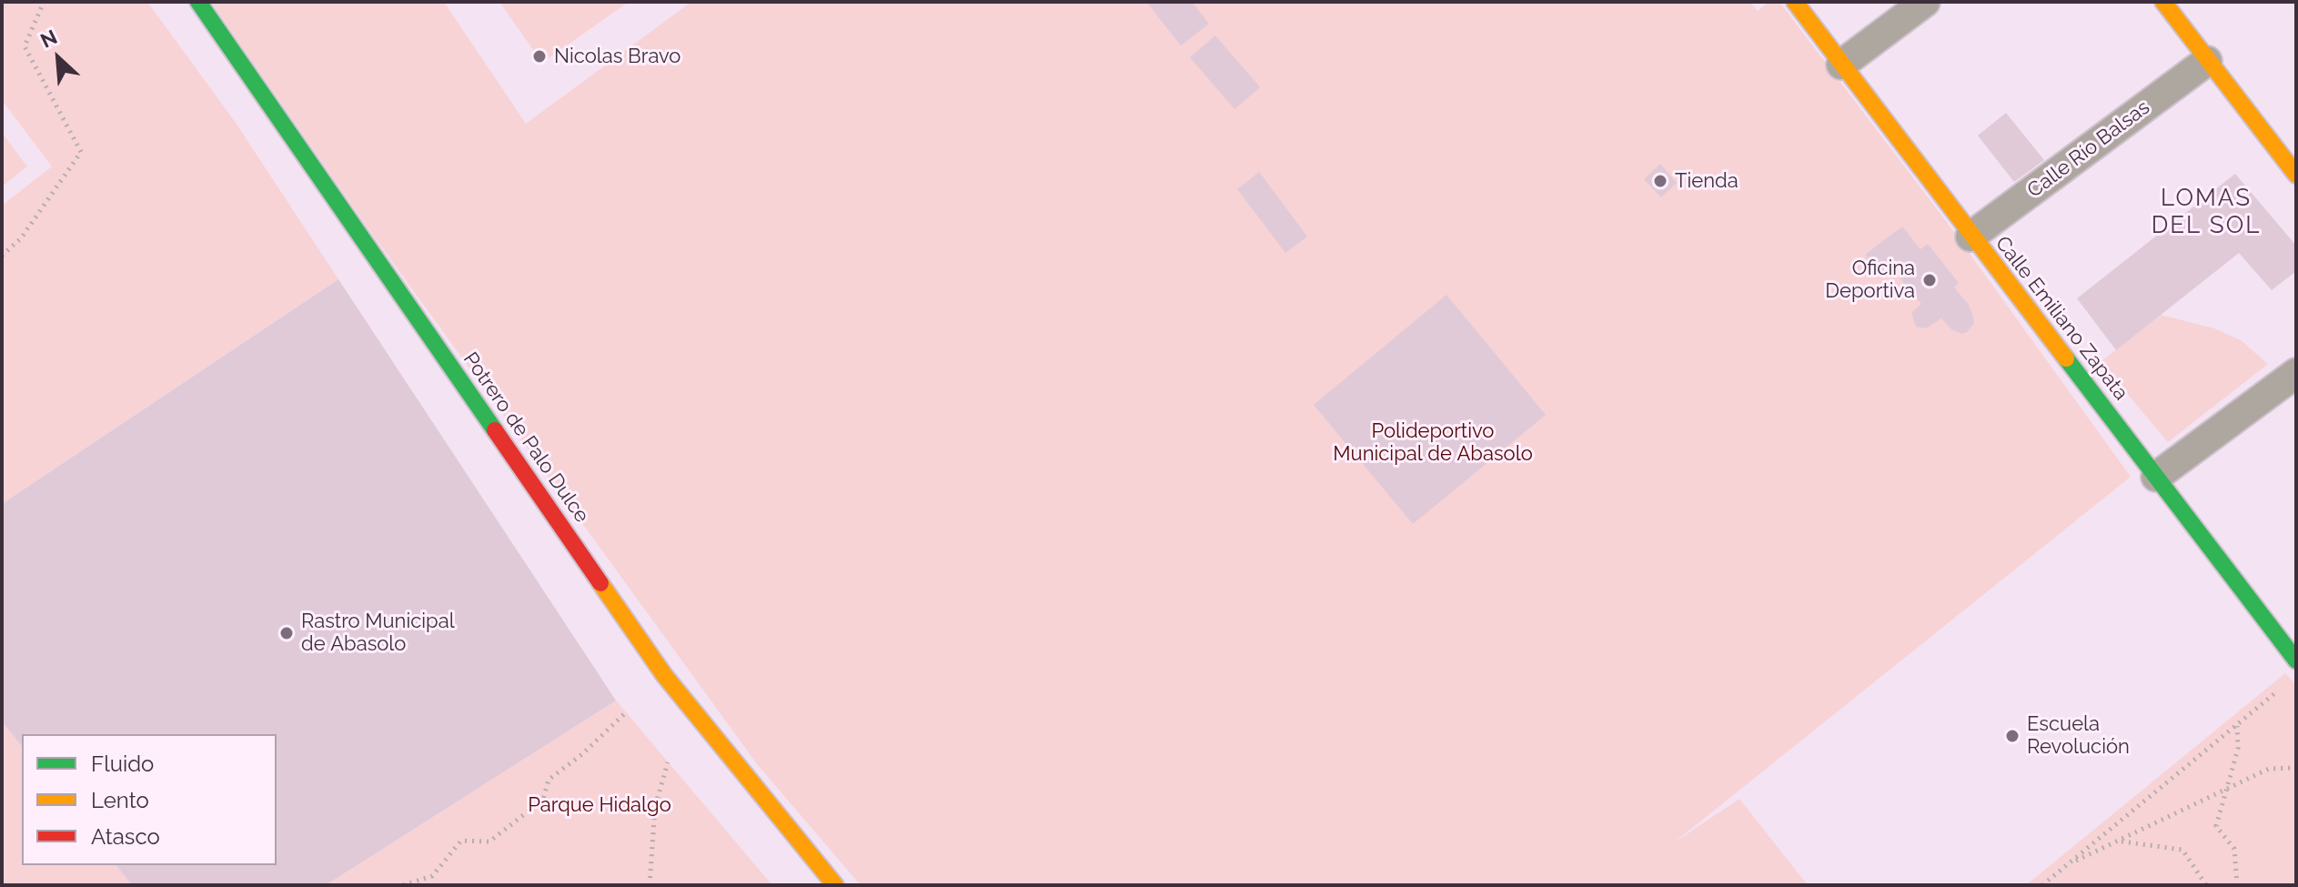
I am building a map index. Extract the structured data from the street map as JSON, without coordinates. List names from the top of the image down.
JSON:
{
  "streets": {
    "street": ["Calle Río Balsas", "Calle Emiliano Zapata", "Potrero de Palo Dulce"]
  },
  "crossings": [
    ["Calle Río Balsas", "Calle Emiliano Zapata"]
  ],
  "districts": ["LOMAS DEL SOL"],
  "parks": ["Polideportivo Municipal de Abasolo", "Parque Hidalgo"],
  "places": [
    "Nicolas Bravo",
    "Tienda",
    "Oficina Deportiva",
    "Rastro Municipal de Abasolo",
    "Escuela Revolución"
  ],
  "legend": ["Fluido", "Lento", "Atasco"],
  "north": "top left"
}
